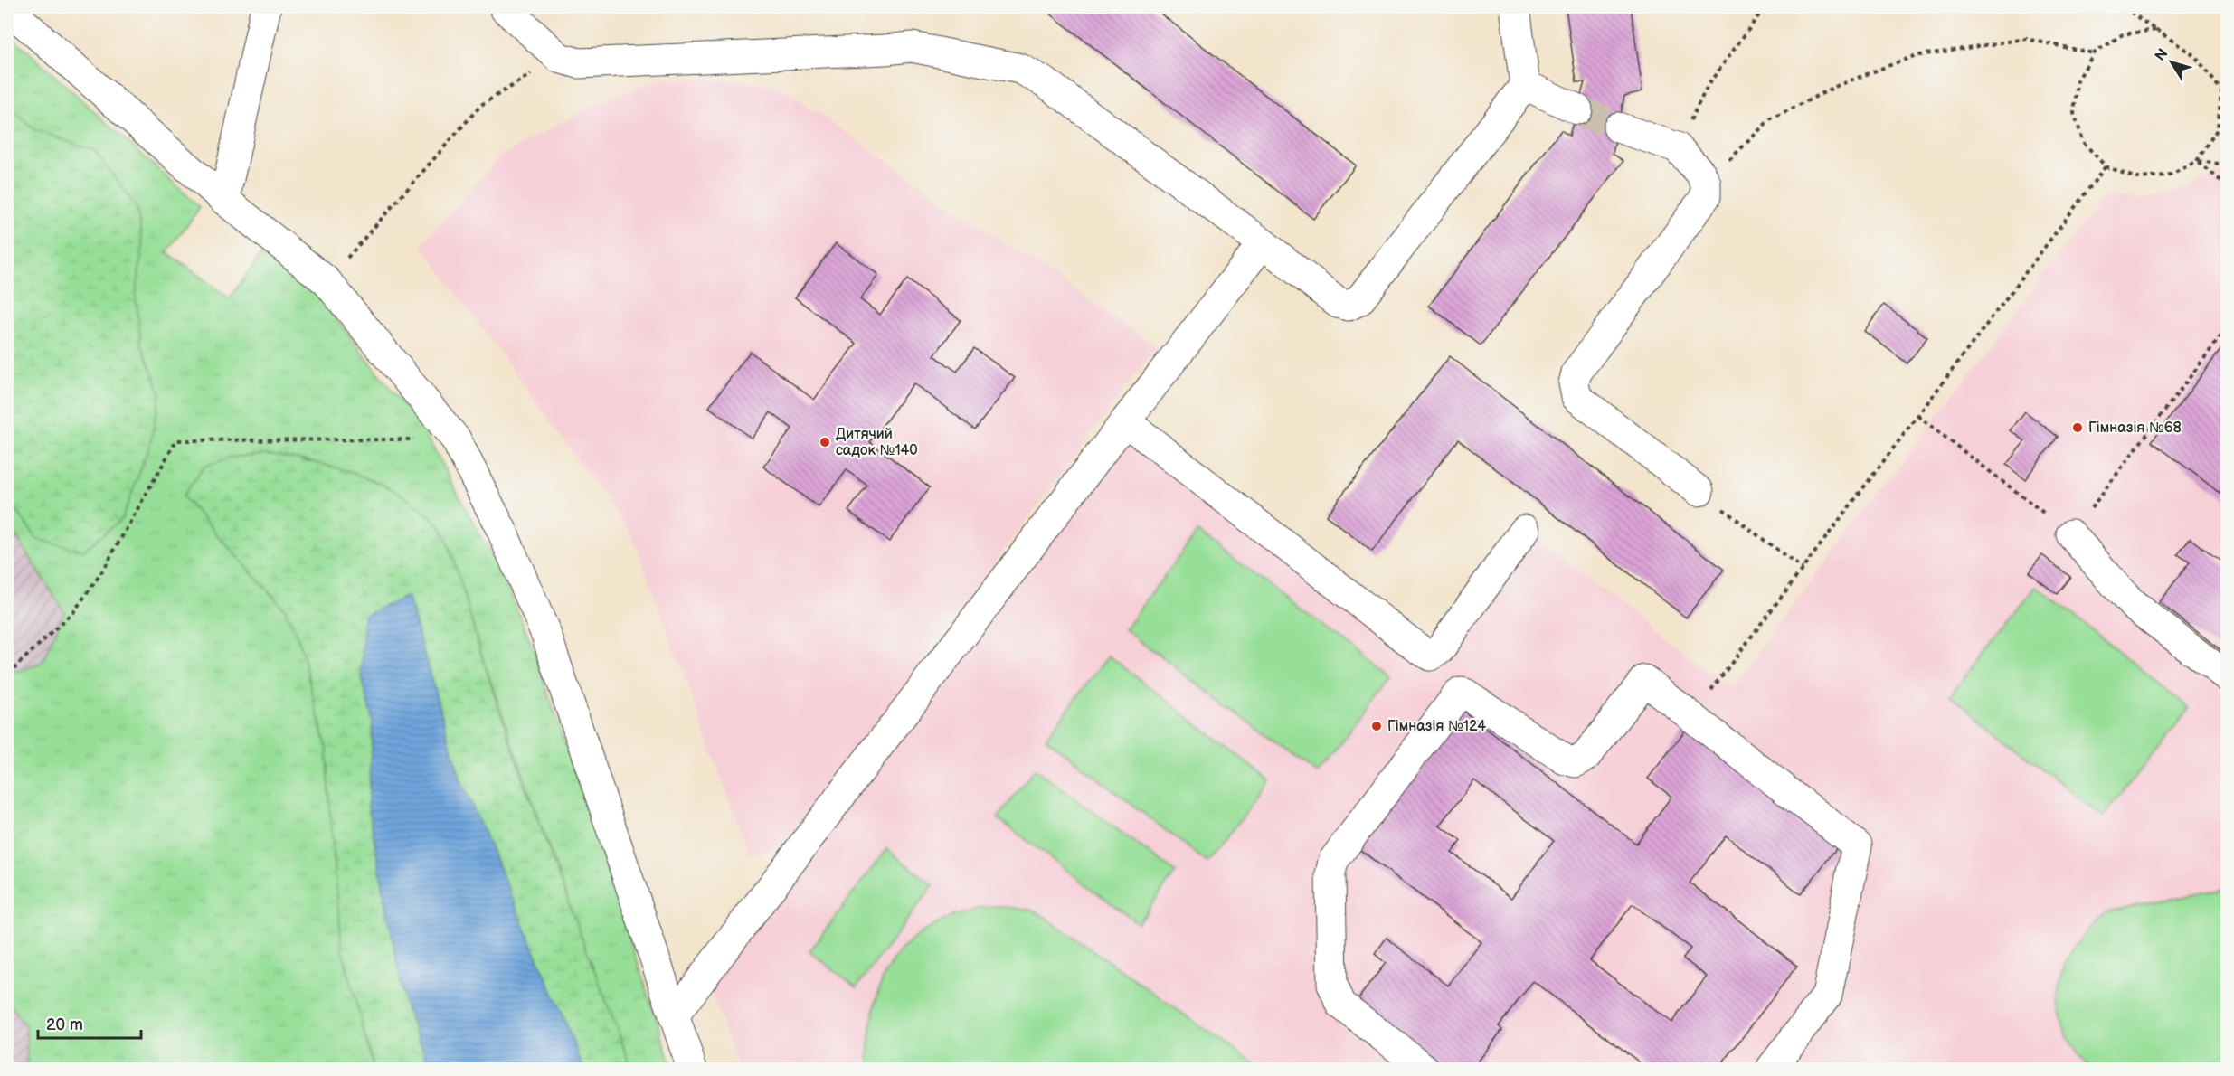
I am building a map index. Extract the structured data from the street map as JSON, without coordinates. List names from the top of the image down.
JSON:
{
  "places": ["Гімназія №68", "Дитячий садок №140", "Гімназія №124"],
  "scale_bar": "20 m",
  "north": "top left"
}
